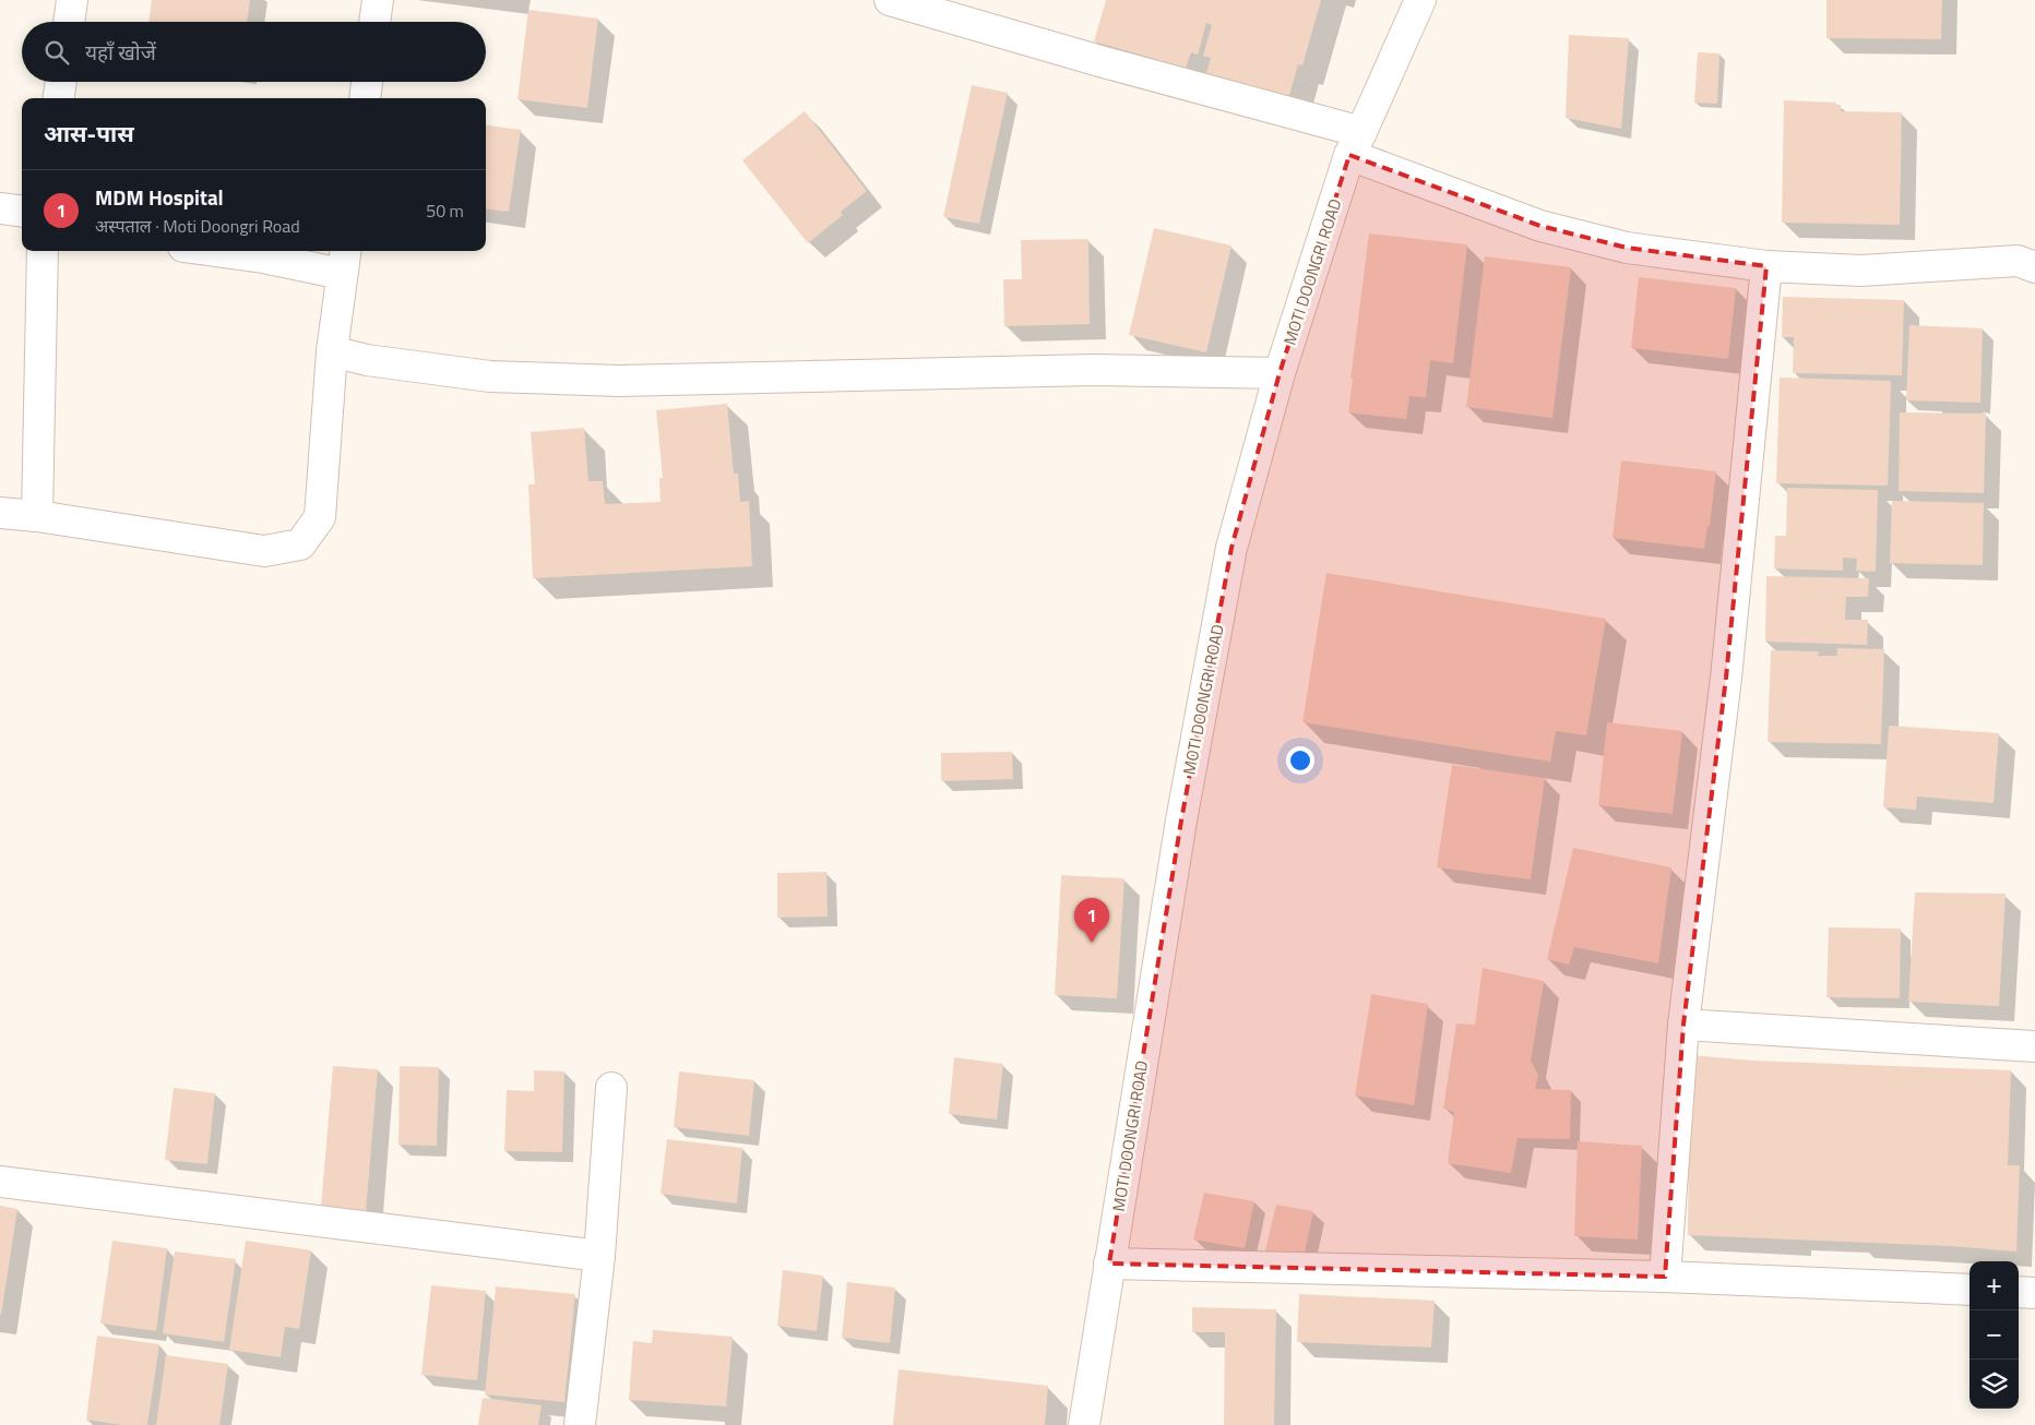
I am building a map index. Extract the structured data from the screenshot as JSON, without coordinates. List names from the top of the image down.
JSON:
{
  "streets": {
    "street": ["MOTI DOONGRI ROAD"]
  },
  "page": {
    "search": "यहाँ खोजें",
    "heading": "आस-पास",
    "list": [
      {
        "mark": "1",
        "name": "MDM Hospital",
        "note": "अस्पताल · Moti Doongri Road",
        "value": "50 m"
      }
    ],
    "pins": "1",
    "map_buttons": ["+", "−"]
  }
}
